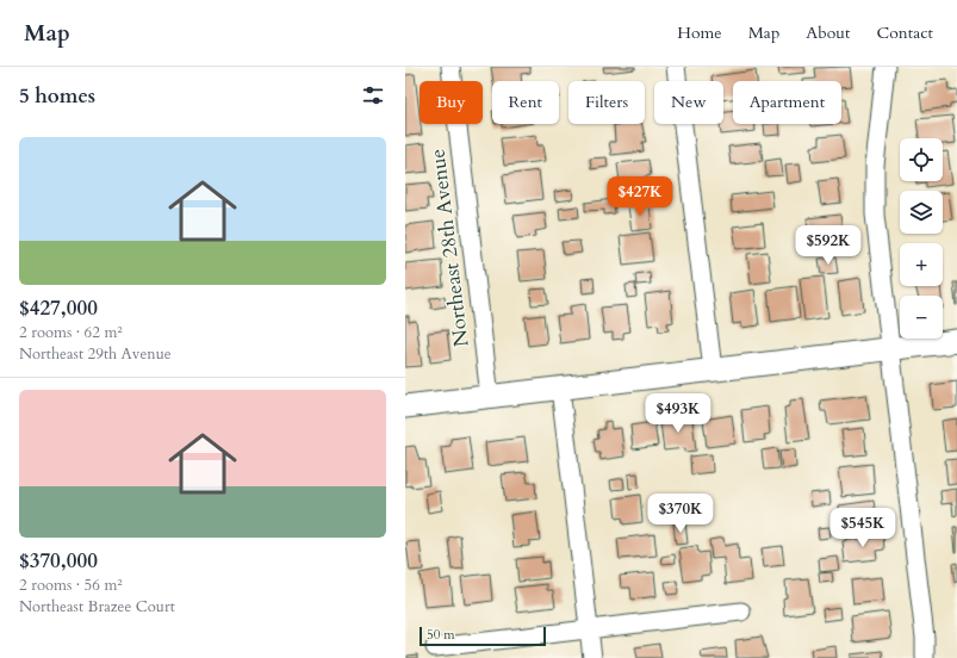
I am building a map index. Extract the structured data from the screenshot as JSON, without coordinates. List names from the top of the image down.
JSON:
{
  "streets": {
    "street": ["Northeast 28th Avenue"]
  },
  "scale_bar": "50 m",
  "page": {
    "header": "Map",
    "nav": [
      "Home",
      "Map",
      "About",
      "Contact"
    ],
    "heading": "5 homes",
    "chip": [
      "Buy",
      "Rent",
      "Filters",
      "New",
      "Apartment"
    ],
    "list": [
      {
        "name": "$427,000",
        "note": "2 rooms · 62 m² · Northeast 29th Avenue"
      },
      {
        "name": "$370,000",
        "note": "2 rooms · 56 m² · Northeast Brazee Court"
      }
    ],
    "map_buttons": ["+", "−"],
    "price": [
      "$427K",
      "$592K",
      "$493K",
      "$370K",
      "$545K"
    ],
    "scale": "50 m"
  }
}
